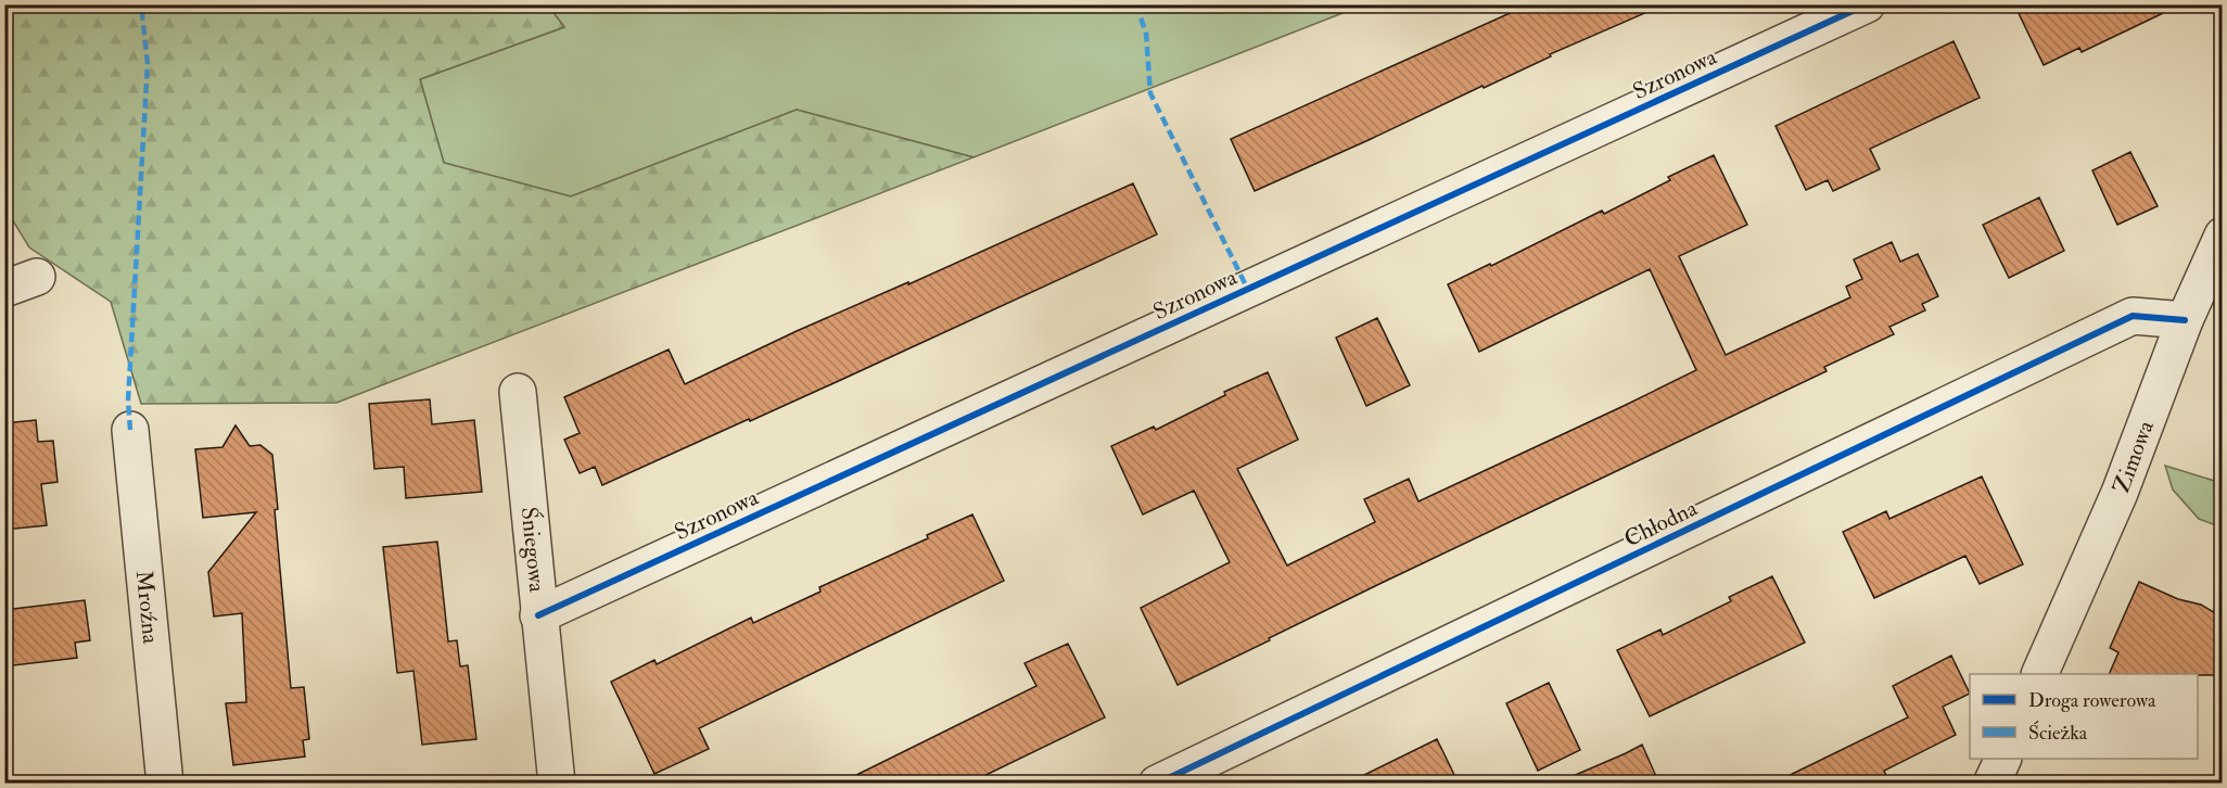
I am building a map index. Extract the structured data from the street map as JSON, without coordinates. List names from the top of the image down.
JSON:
{
  "streets": {
    "street": [
      "Szronowa",
      "Zimowa",
      "Chłodna",
      "Śniegowa",
      "Mroźna"
    ]
  },
  "crossings": [
    ["Szronowa", "Śniegowa"],
    ["Zimowa", "Chłodna"]
  ],
  "legend": ["Droga rowerowa", "Ścieżka"]
}
